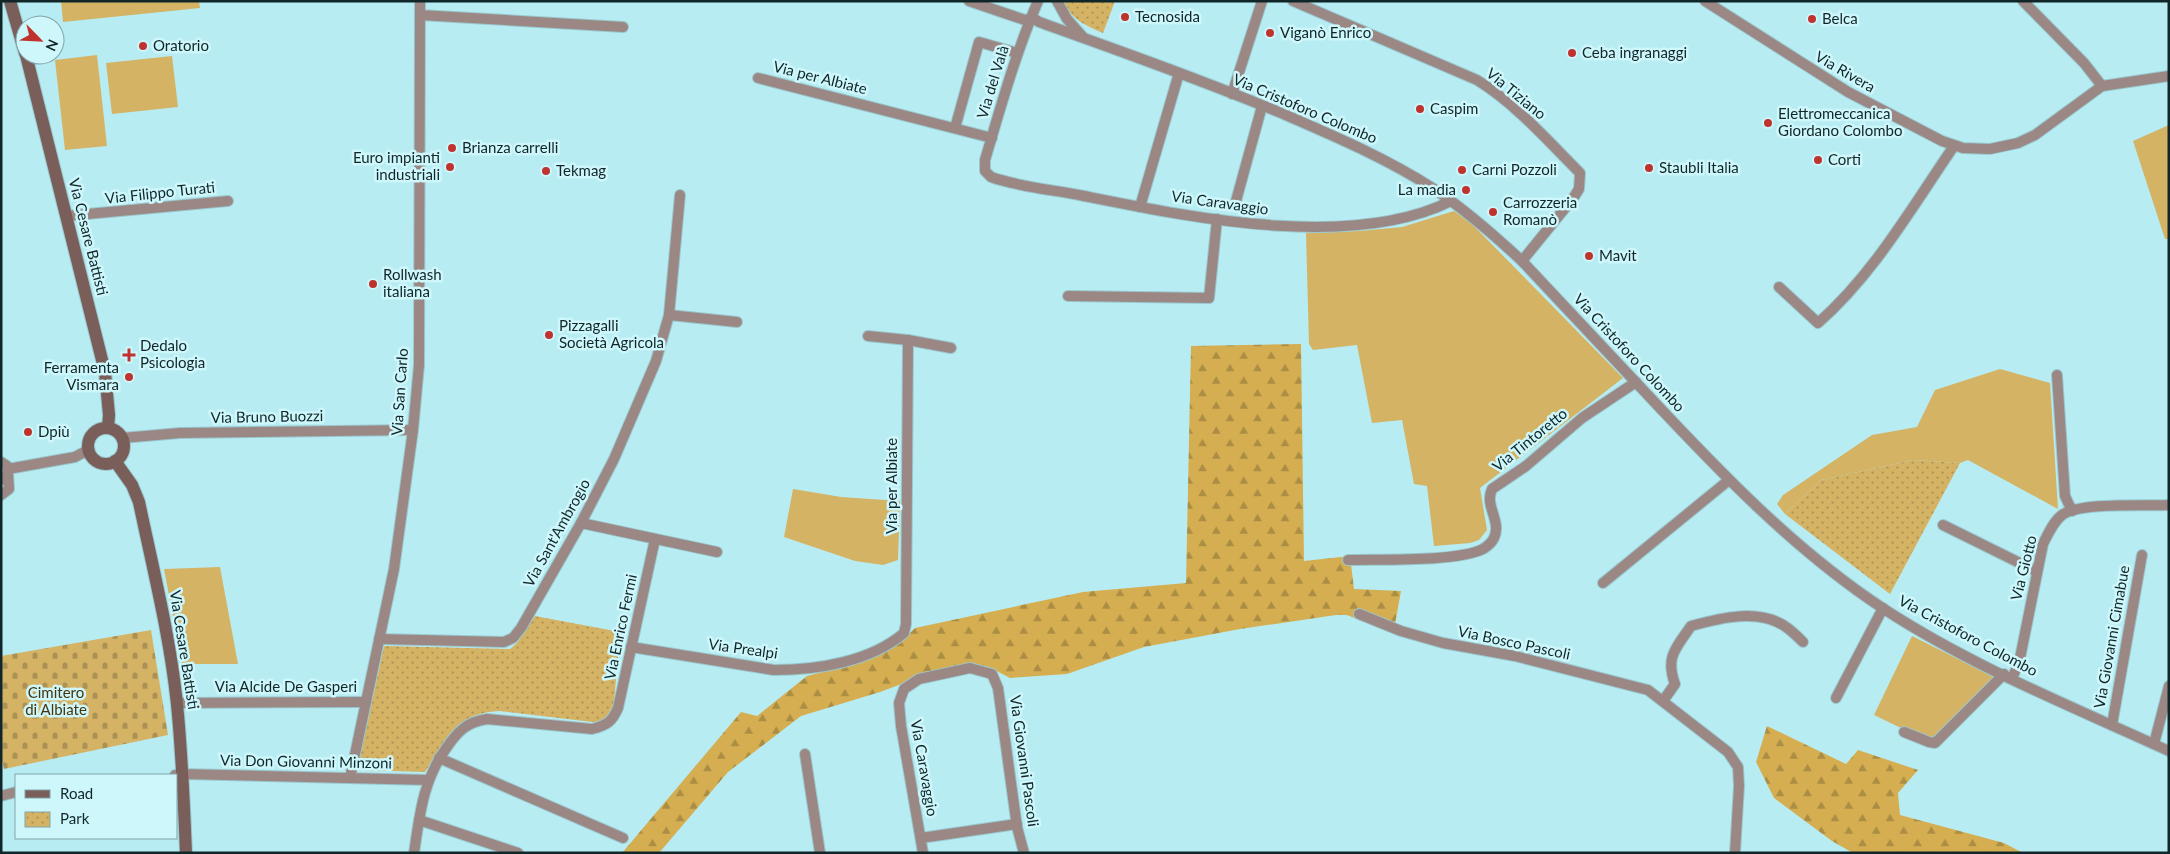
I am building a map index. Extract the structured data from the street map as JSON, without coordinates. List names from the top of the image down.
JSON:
{
  "streets": {
    "street": [
      "Via Rivera",
      "Via per Albiate",
      "Via del Valà",
      "Via Tiziano",
      "Via Cristoforo Colombo",
      "Via Filippo Turati",
      "Via Caravaggio",
      "Via Cesare Battisti",
      "Via San Carlo",
      "Via Bruno Buozzi",
      "Via Tintoretto",
      "Via Sant'Ambrogio",
      "Via Giotto",
      "Via Enrico Fermi",
      "Via Giovanni Cimabue",
      "Via Bosco Pascoli",
      "Via Prealpi",
      "Via Alcide De Gasperi",
      "Via Giovanni Pascoli",
      "Via Don Giovanni Minzoni"
    ]
  },
  "crossings": [
    ["Via per Albiate", "Via del Valà"],
    ["Via per Albiate", "Via Prealpi"],
    ["Via del Valà", "Via Caravaggio"],
    ["Via Tiziano", "Via Cristoforo Colombo"],
    ["Via Cristoforo Colombo", "Via Caravaggio"],
    ["Via Cristoforo Colombo", "Via Tintoretto"],
    ["Via Cristoforo Colombo", "Via Giotto"],
    ["Via Cristoforo Colombo", "Via Giovanni Cimabue"],
    ["Via Filippo Turati", "Via Cesare Battisti"],
    ["Via Caravaggio", "Via Giovanni Pascoli"],
    ["Via Cesare Battisti", "Via Bruno Buozzi"],
    ["Via Cesare Battisti", "Via Alcide De Gasperi"],
    ["Via Cesare Battisti", "Via Don Giovanni Minzoni"],
    ["Via San Carlo", "Via Bruno Buozzi"],
    ["Via San Carlo", "Via Sant'Ambrogio"],
    ["Via San Carlo", "Via Alcide De Gasperi"],
    ["Via San Carlo", "Via Don Giovanni Minzoni"],
    ["Via Enrico Fermi", "Via Prealpi"]
  ],
  "parks": ["Cimitero di Albiate"],
  "places": {
    "other": [
      "Tecnosida",
      "Belca",
      "Viganò Enrico",
      "Oratorio",
      "Ceba ingranaggi",
      "Caspim",
      "Elettromeccanica Giordano Colombo",
      "Brianza carrelli",
      "Corti",
      "Euro impianti industriali",
      "Staubli Italia",
      "Carni Pozzoli",
      "Tekmag",
      "La madia",
      "Carrozzeria Romanò",
      "Mavit",
      "Rollwash italiana",
      "Pizzagalli Società Agricola",
      "Ferramenta Vismara",
      "Dpiù"
    ],
    "health": ["Dedalo Psicologia"]
  },
  "legend": ["Road", "Park"],
  "north": "bottom right"
}
